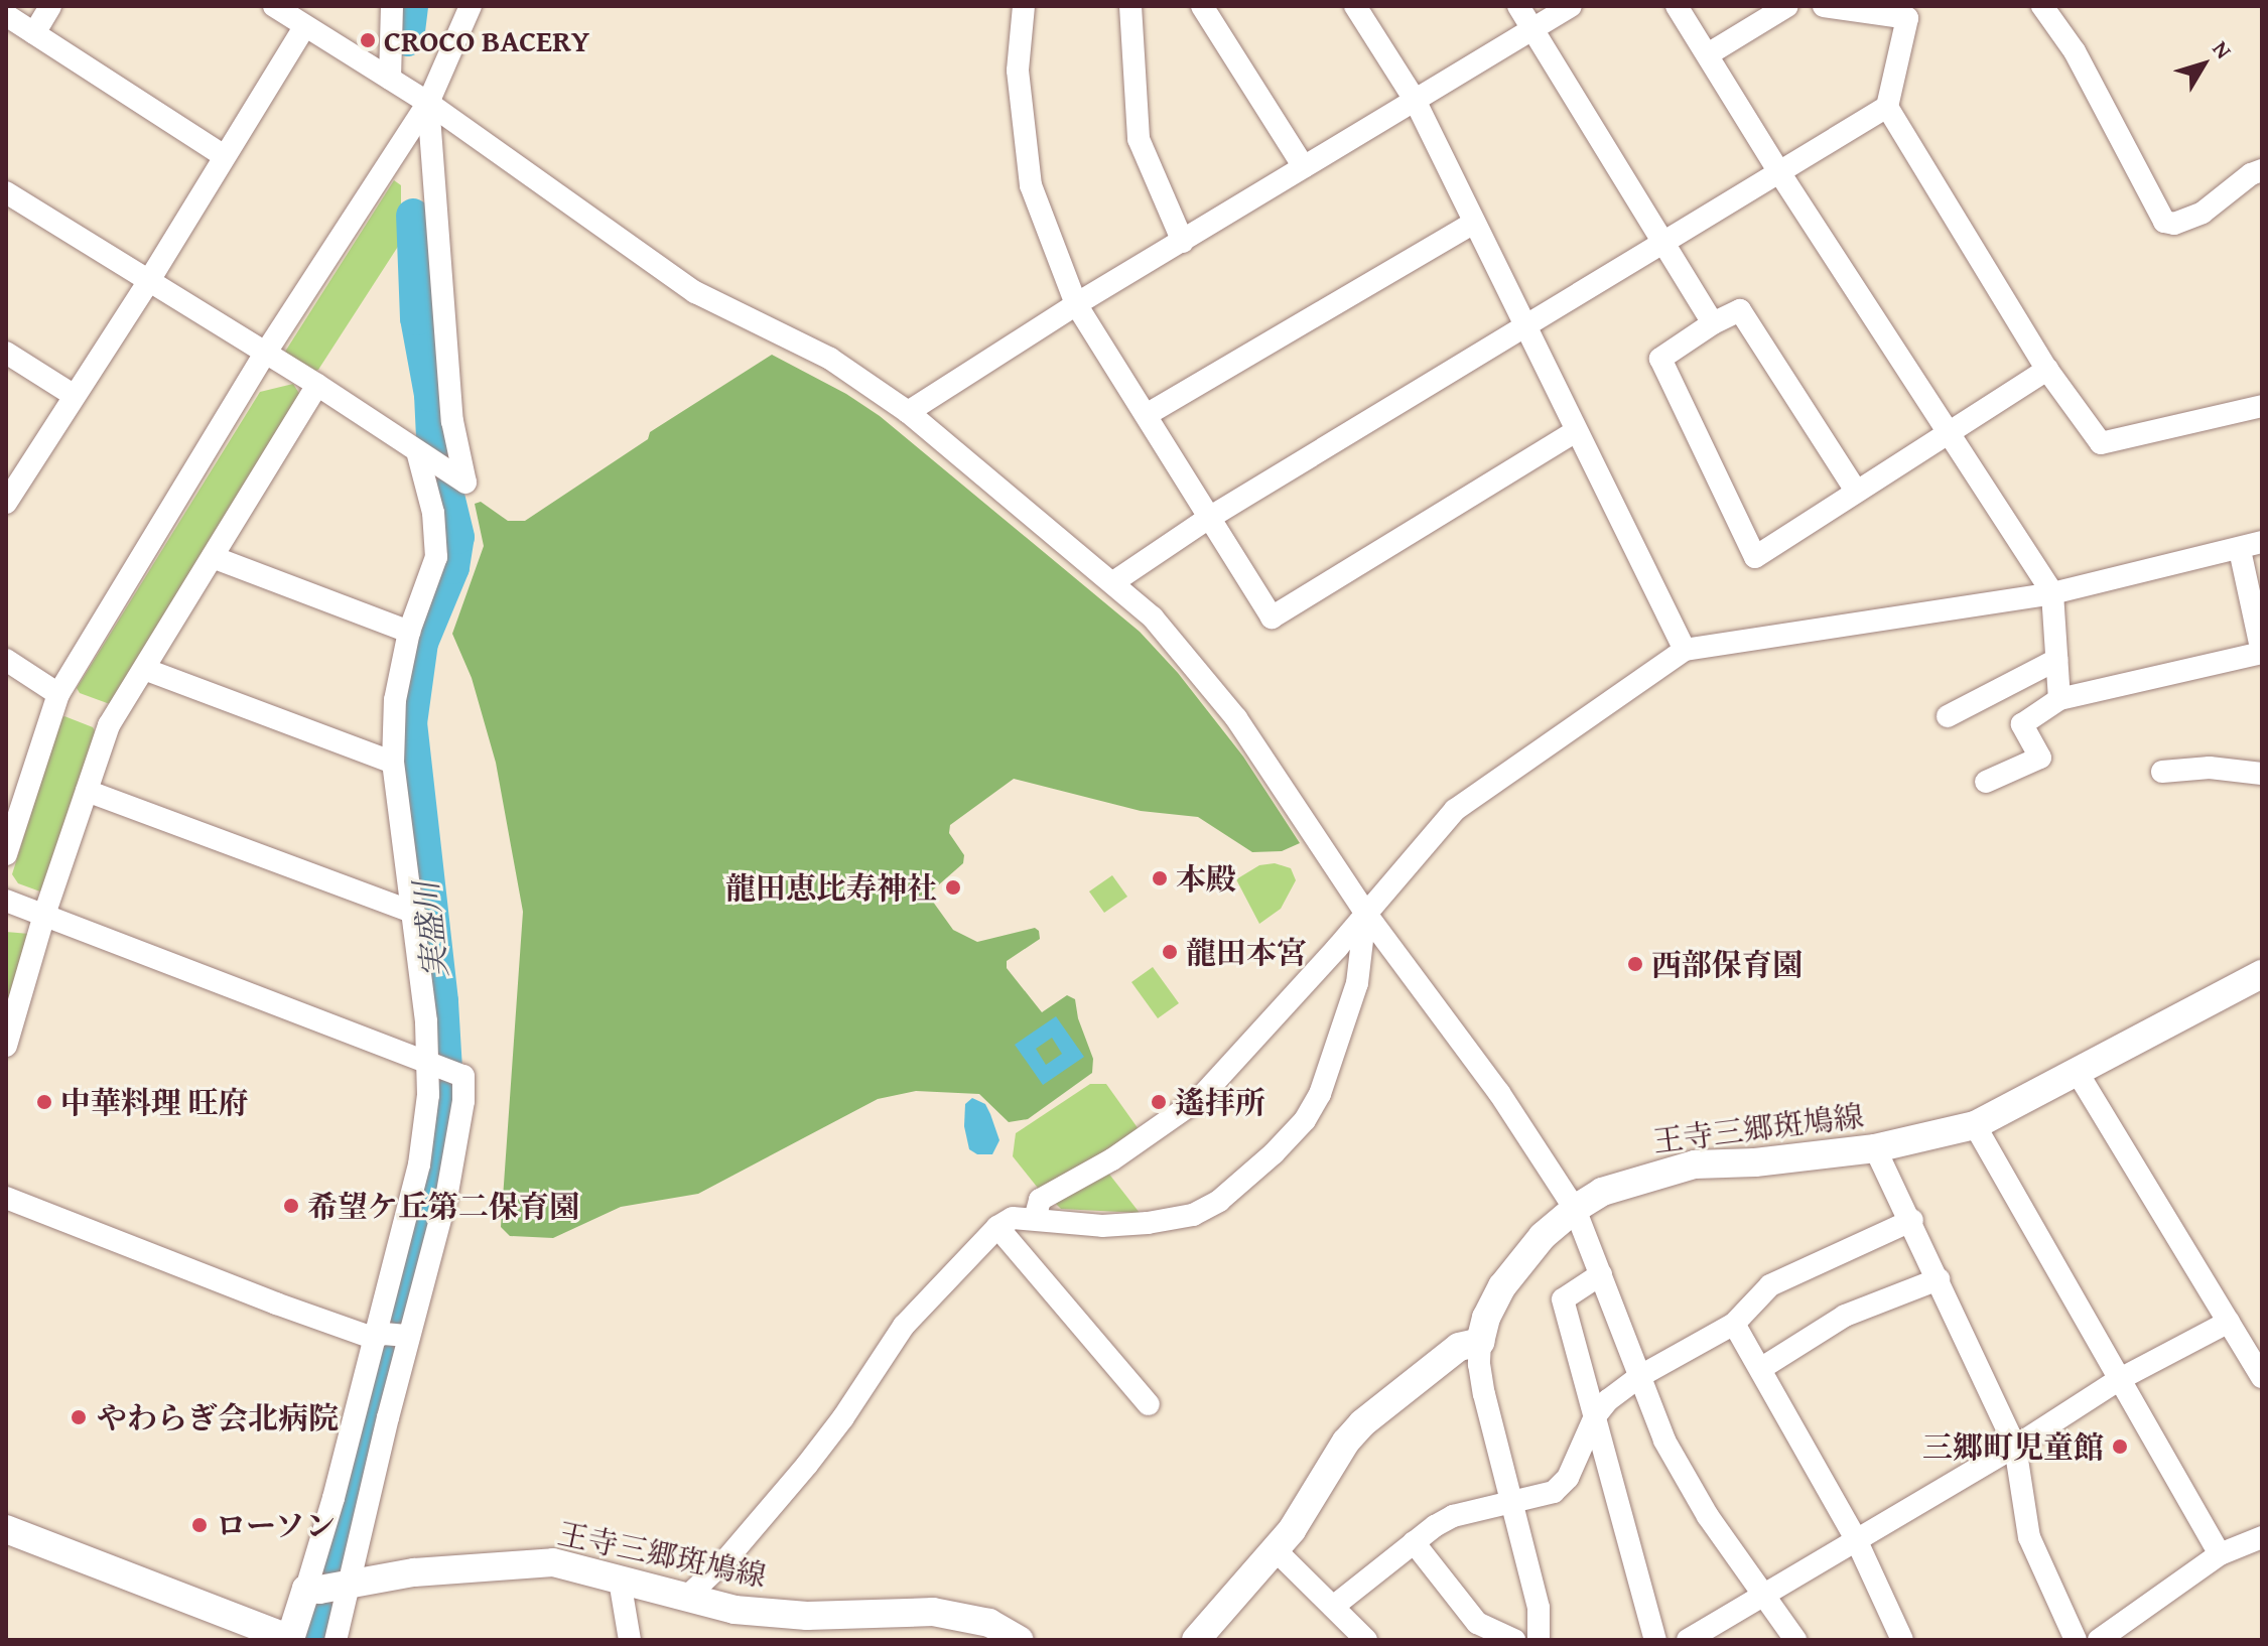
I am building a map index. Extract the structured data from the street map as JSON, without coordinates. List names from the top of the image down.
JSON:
{
  "streets": {
    "main road": ["王寺三郷斑鳩線"]
  },
  "water": ["実盛川"],
  "places": [
    "CROCO BACERY",
    "本殿",
    "龍田恵比寿神社",
    "龍田本宮",
    "西部保育園",
    "中華料理 旺府",
    "遙拝所",
    "希望ケ丘第二保育園",
    "やわらぎ会北病院",
    "三郷町児童館",
    "ローソン"
  ],
  "north": "top right"
}
